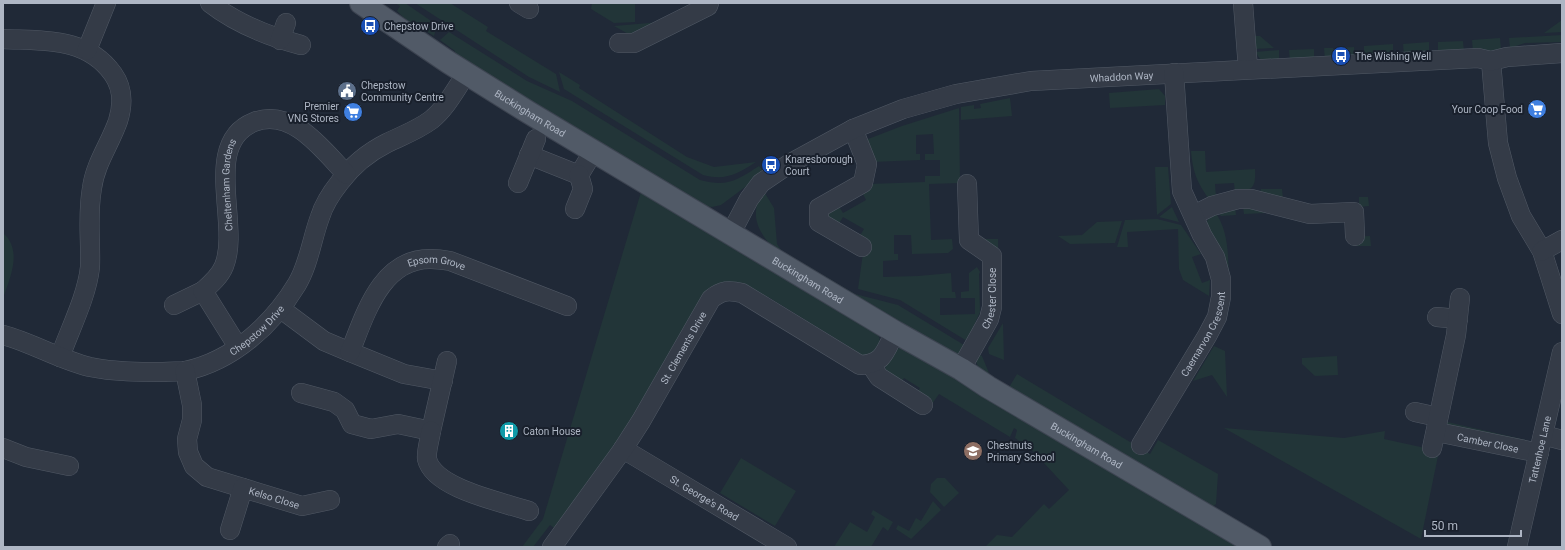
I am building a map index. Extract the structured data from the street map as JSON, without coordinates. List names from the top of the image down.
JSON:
{
  "streets": {
    "main road": ["Buckingham Road"],
    "street": [
      "Whaddon Way",
      "Cheltenham Gardens",
      "Epsom Grove",
      "Chester Close",
      "Chepstow Drive",
      "Caernarvon Crescent",
      "St. Clements Drive",
      "Camber Close",
      "Tattenhoe Lane",
      "Kelso Close",
      "St. George's Road"
    ]
  },
  "crossings": [
    ["Whaddon Way", "Buckingham Road"],
    ["Whaddon Way", "Caernarvon Crescent"],
    ["Buckingham Road", "Chester Close"],
    ["Buckingham Road", "Chepstow Drive"],
    ["Cheltenham Gardens", "Chepstow Drive"],
    ["Chepstow Drive", "Kelso Close"],
    ["St. Clements Drive", "St. George's Road"],
    ["Camber Close", "Tattenhoe Lane"]
  ],
  "places": {
    "bus stop": ["Chepstow Drive", "The Wishing Well", "Knaresborough Court"],
    "public building": ["Chepstow Community Centre"],
    "supermarket": ["Your Coop Food", "Premier VNG Stores"],
    "building": ["Caton House"],
    "school or university": ["Chestnuts Primary School"]
  },
  "scale_bar": "50 m"
}
